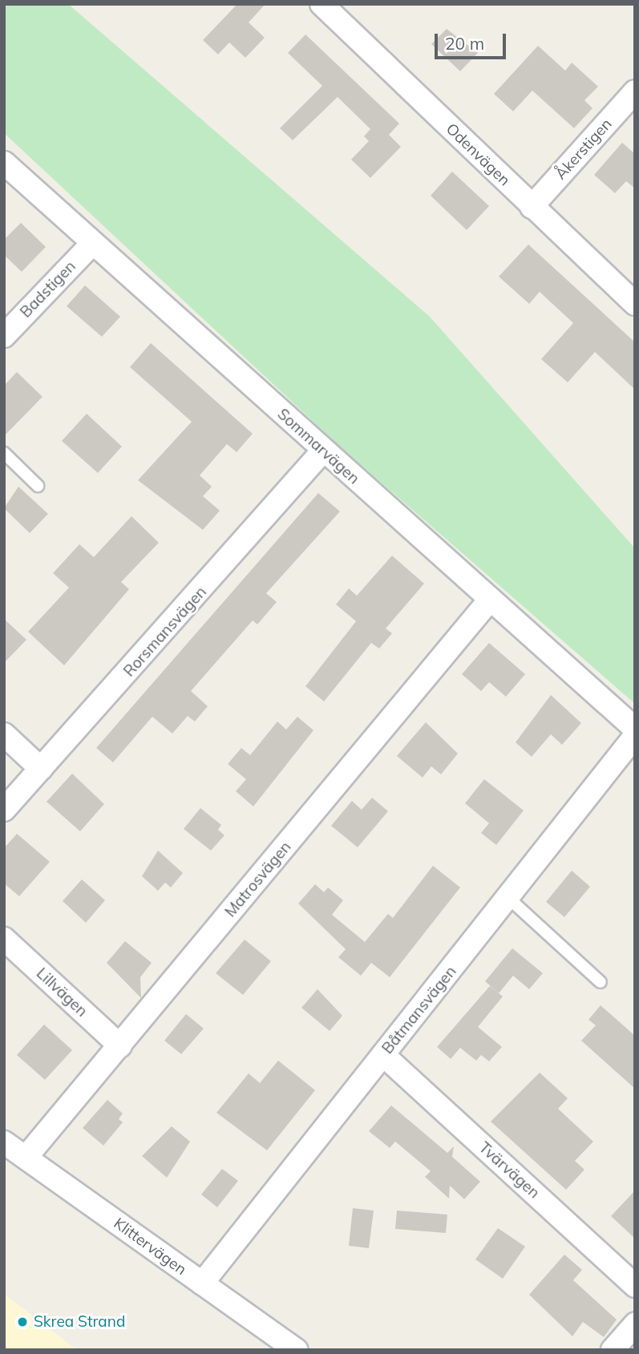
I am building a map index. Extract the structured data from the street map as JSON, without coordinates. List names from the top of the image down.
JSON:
{
  "streets": {
    "street": [
      "Åkerstigen",
      "Odenvägen",
      "Badstigen",
      "Sommarvägen",
      "Rorsmansvägen",
      "Matrosvägen",
      "Lillvägen",
      "Båtmansvägen",
      "Tvärvägen",
      "Klittervägen"
    ]
  },
  "crossings": [
    ["Åkerstigen", "Odenvägen"],
    ["Badstigen", "Sommarvägen"],
    ["Sommarvägen", "Rorsmansvägen"],
    ["Sommarvägen", "Matrosvägen"],
    ["Matrosvägen", "Lillvägen"],
    ["Matrosvägen", "Klittervägen"],
    ["Båtmansvägen", "Tvärvägen"],
    ["Båtmansvägen", "Klittervägen"]
  ],
  "places": ["Skrea Strand"],
  "scale_bar": "20 m"
}
